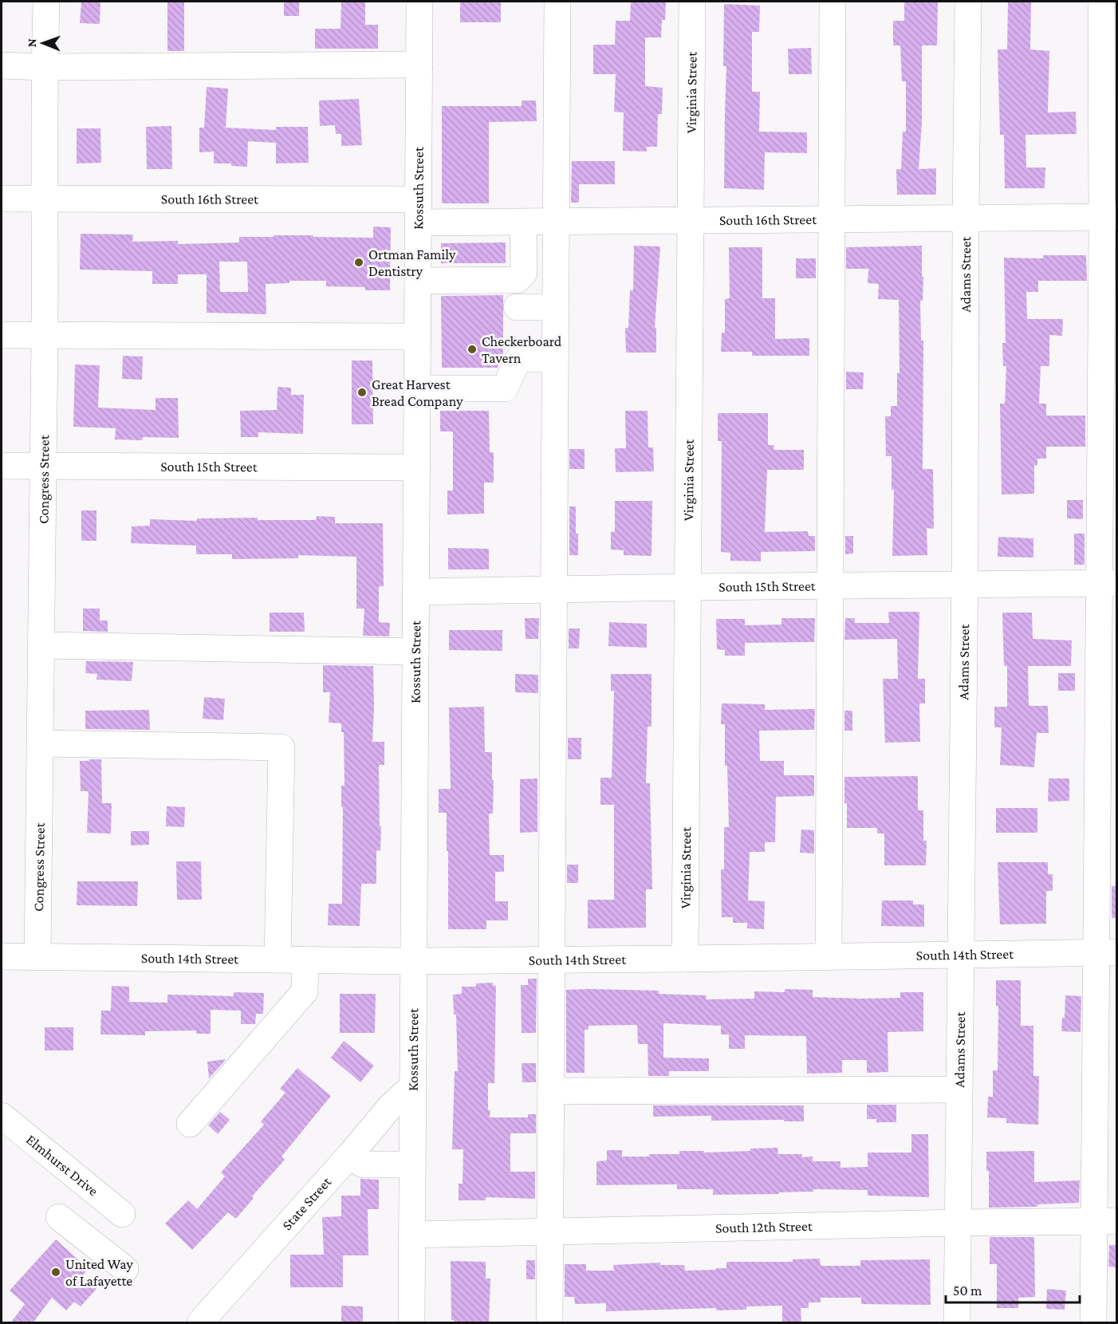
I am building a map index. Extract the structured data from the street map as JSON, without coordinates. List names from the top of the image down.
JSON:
{
  "streets": {
    "street": [
      "Virginia Street",
      "Kossuth Street",
      "South 16th Street",
      "Adams Street",
      "South 15th Street",
      "Congress Street",
      "South 14th Street",
      "Elmhurst Drive",
      "State Street",
      "South 12th Street"
    ]
  },
  "crossings": [
    ["Virginia Street", "South 16th Street"],
    ["Virginia Street", "South 15th Street"],
    ["Virginia Street", "South 14th Street"],
    ["Kossuth Street", "South 16th Street"],
    ["Kossuth Street", "South 15th Street"],
    ["Kossuth Street", "South 14th Street"],
    ["Kossuth Street", "State Street"],
    ["Kossuth Street", "South 12th Street"],
    ["South 16th Street", "Adams Street"],
    ["South 16th Street", "Congress Street"],
    ["Adams Street", "South 15th Street"],
    ["Adams Street", "South 14th Street"],
    ["Adams Street", "South 12th Street"],
    ["South 15th Street", "Congress Street"],
    ["Congress Street", "South 14th Street"]
  ],
  "places": [
    "Ortman Family Dentistry",
    "Checkerboard Tavern",
    "Great Harvest Bread Company",
    "United Way of Lafayette"
  ],
  "scale_bar": "50 m",
  "north": "left"
}
